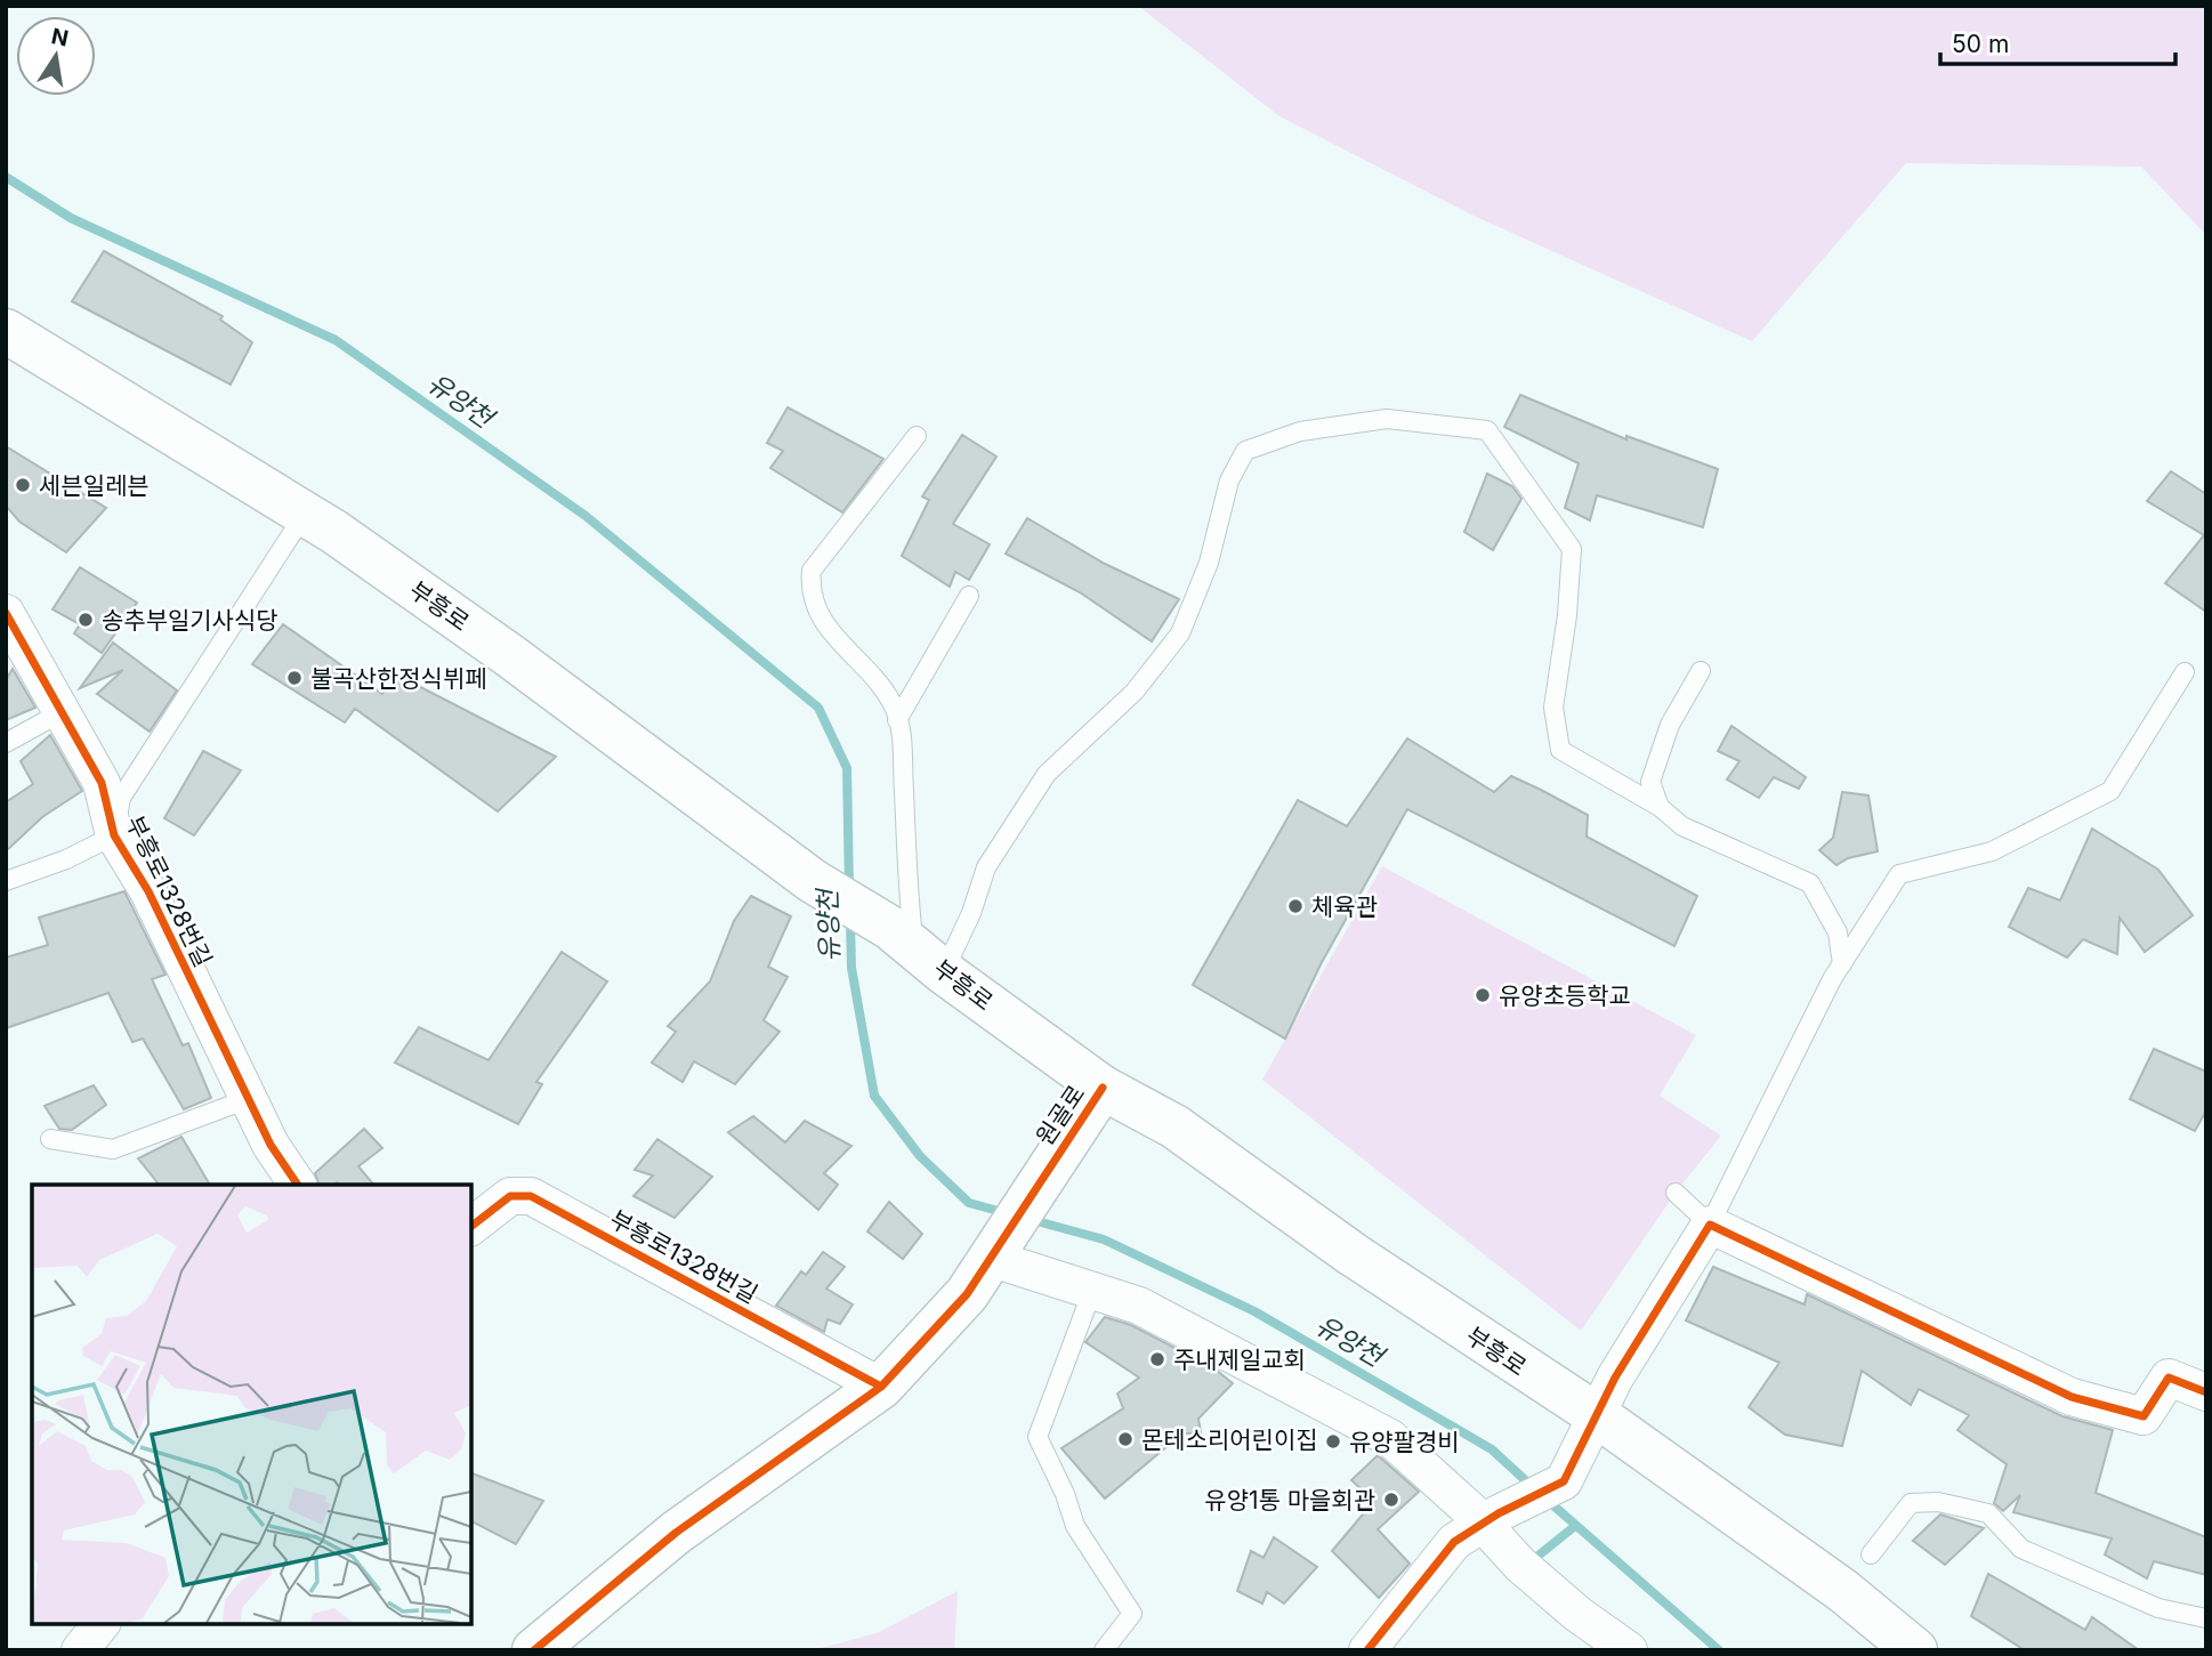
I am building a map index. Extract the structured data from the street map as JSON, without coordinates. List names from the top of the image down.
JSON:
{
  "streets": {
    "main road": ["부흥로", "원골로"],
    "street": ["부흥로1328번길"]
  },
  "crossings": [
    ["부흥로", "원골로"],
    ["부흥로1328번길", "원골로"]
  ],
  "water": ["유양천"],
  "places": [
    "세븐일레븐",
    "송추부일기사식당",
    "불곡산한정식뷔페",
    "체육관",
    "유양초등학교",
    "주내제일교회",
    "몬테소리어린이집",
    "유양팔경비",
    "유양1통 마을회관"
  ],
  "scale_bar": "50 m",
  "north": "top"
}
